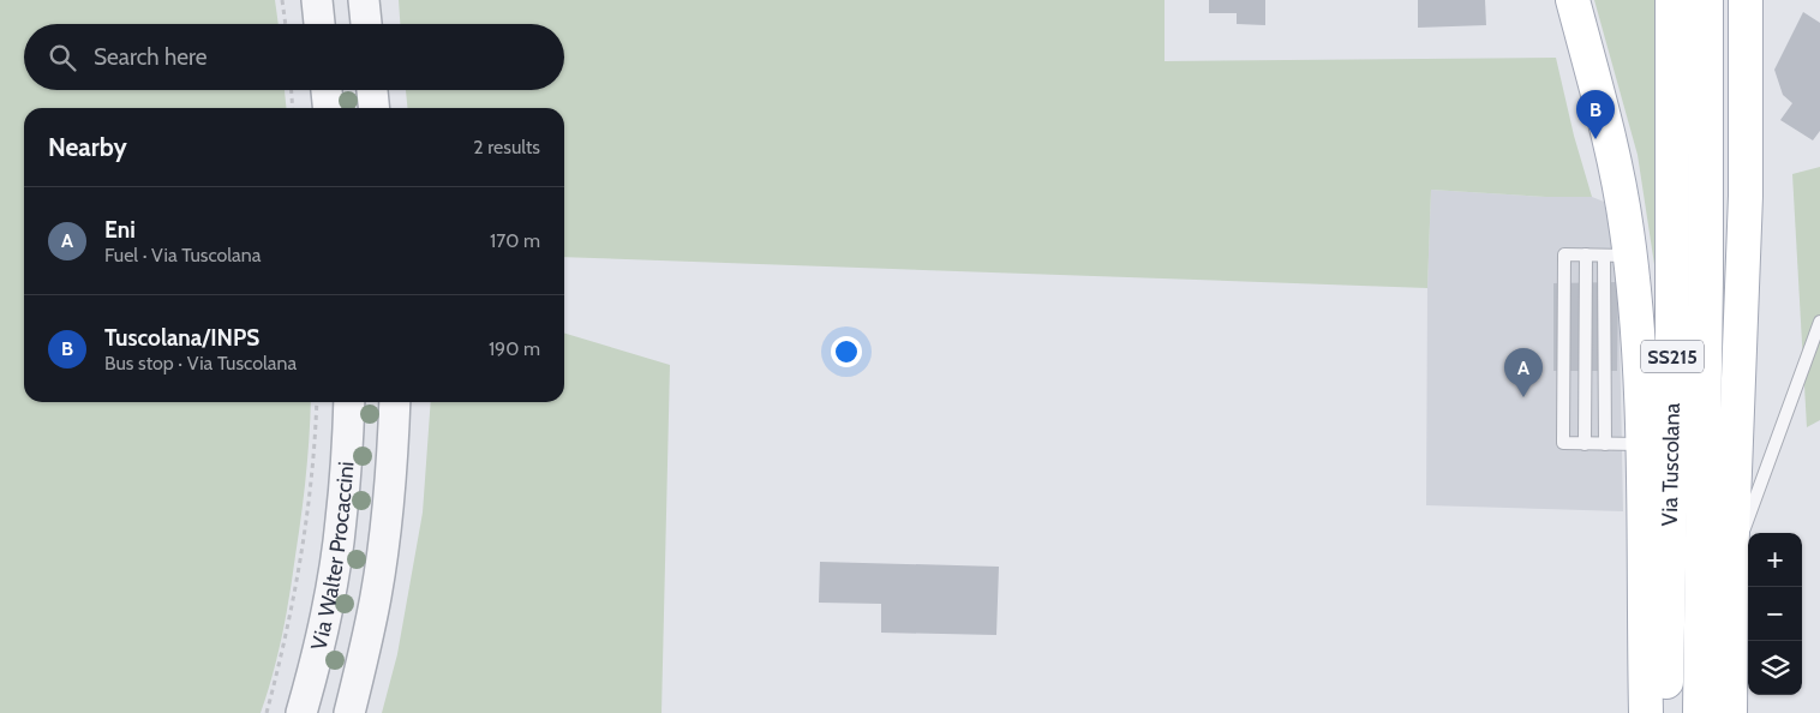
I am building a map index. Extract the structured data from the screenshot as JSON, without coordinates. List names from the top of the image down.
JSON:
{
  "streets": {
    "main road": ["SS215", "Via Tuscolana"],
    "street": ["Via Walter Procaccini"]
  },
  "page": {
    "search": "Search here",
    "pins": ["B", "A"],
    "heading": ["Nearby", "2 results"],
    "list": [
      {
        "mark": "A",
        "name": "Eni",
        "note": "Fuel · Via Tuscolana",
        "value": "170 m"
      },
      {
        "mark": "B",
        "name": "Tuscolana/INPS",
        "note": "Bus stop · Via Tuscolana",
        "value": "190 m"
      }
    ],
    "map_buttons": ["+", "−"]
  }
}
